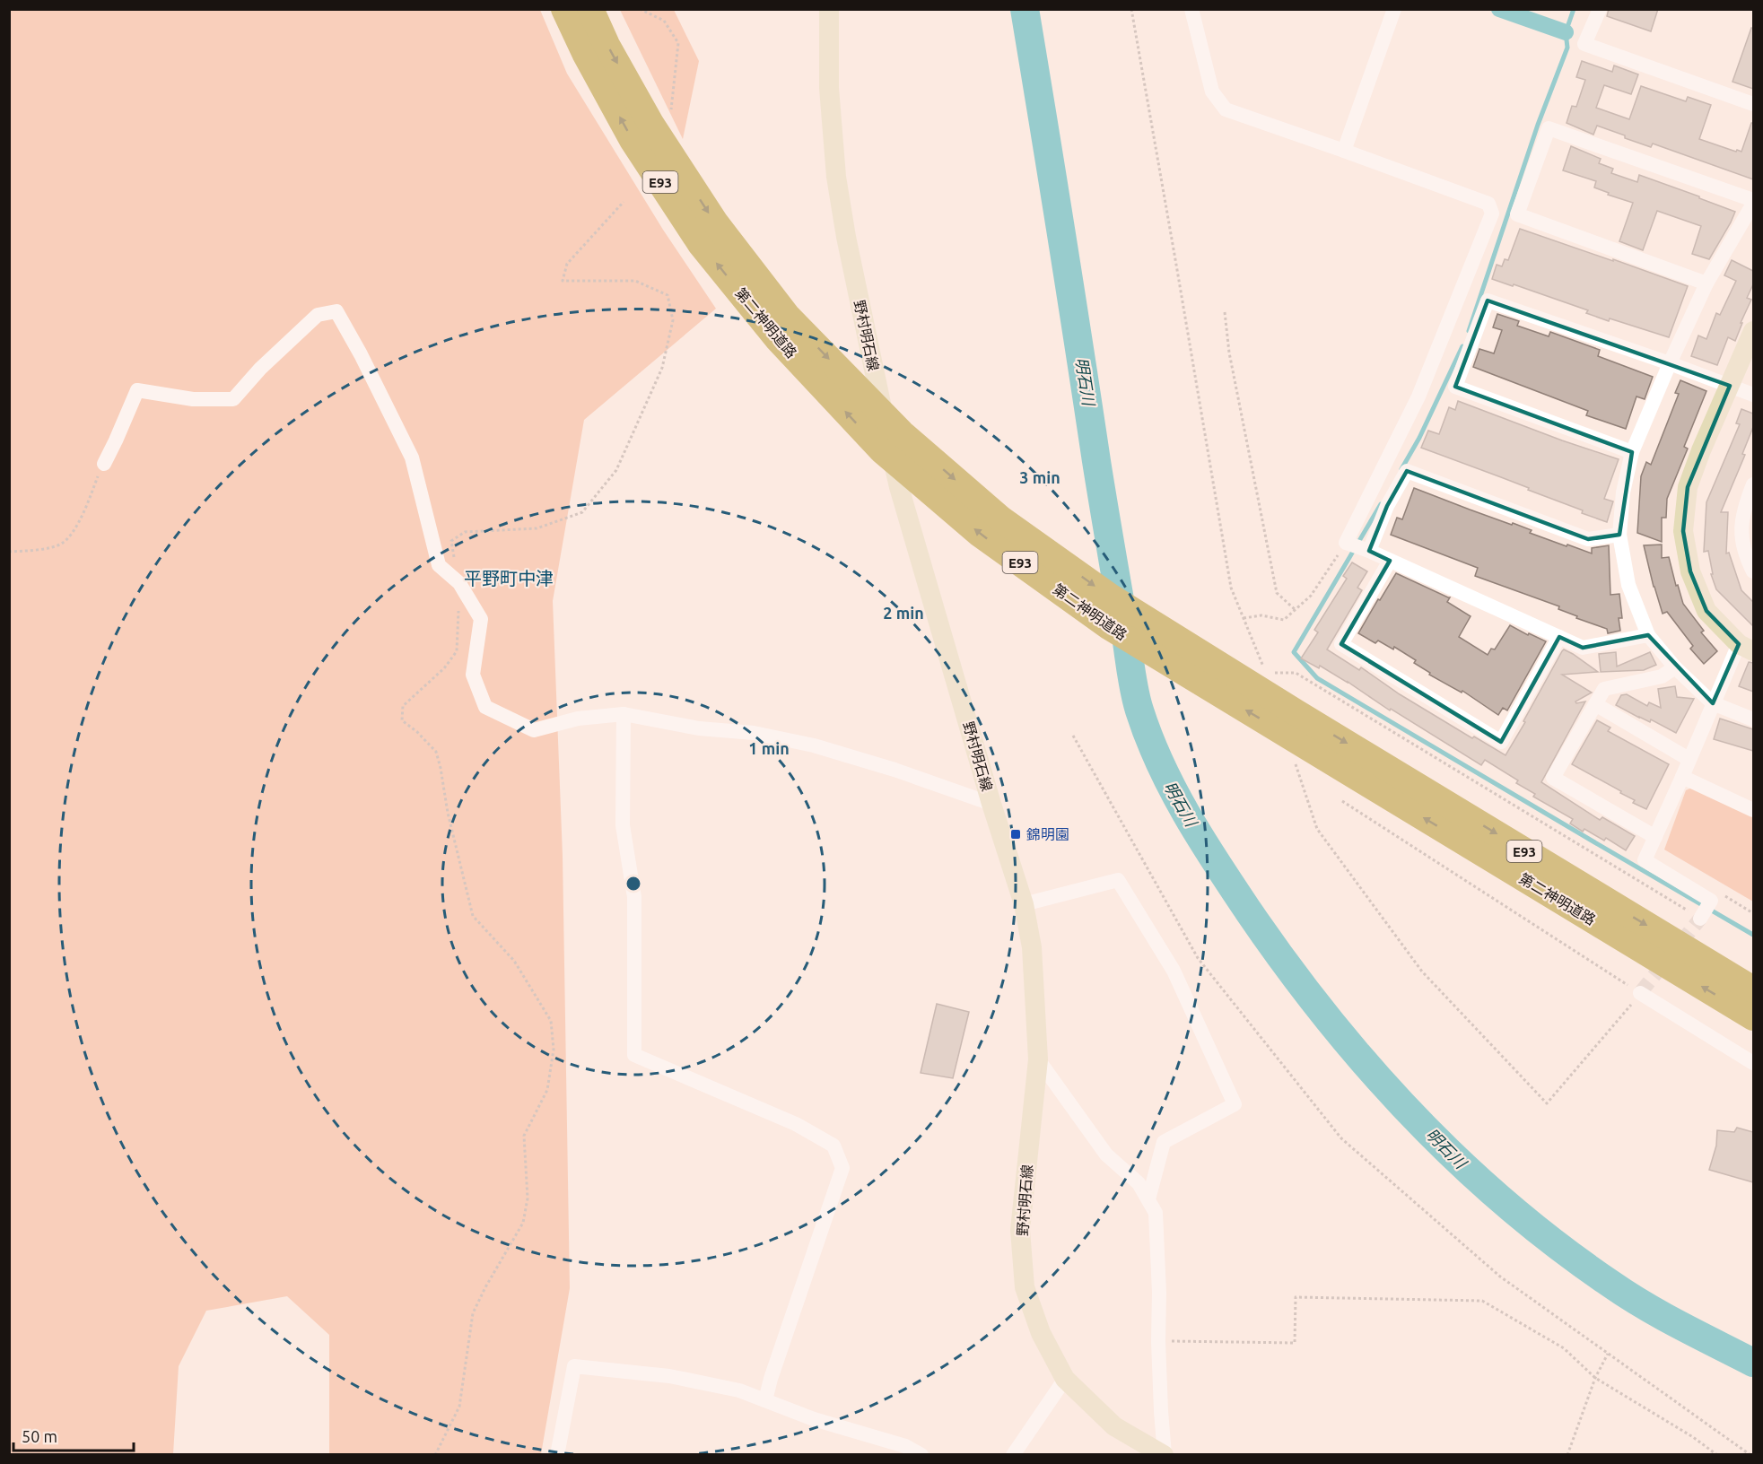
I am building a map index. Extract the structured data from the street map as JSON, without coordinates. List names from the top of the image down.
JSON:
{
  "streets": {
    "highway": ["E93", "第二神明道路"],
    "main road": ["野村明石線"]
  },
  "districts": ["平野町中津"],
  "water": ["明石川"],
  "places": {
    "transit": ["錦明園"]
  },
  "scale_bar": "50 m",
  "rings": ["3 min", "2 min", "1 min"]
}
